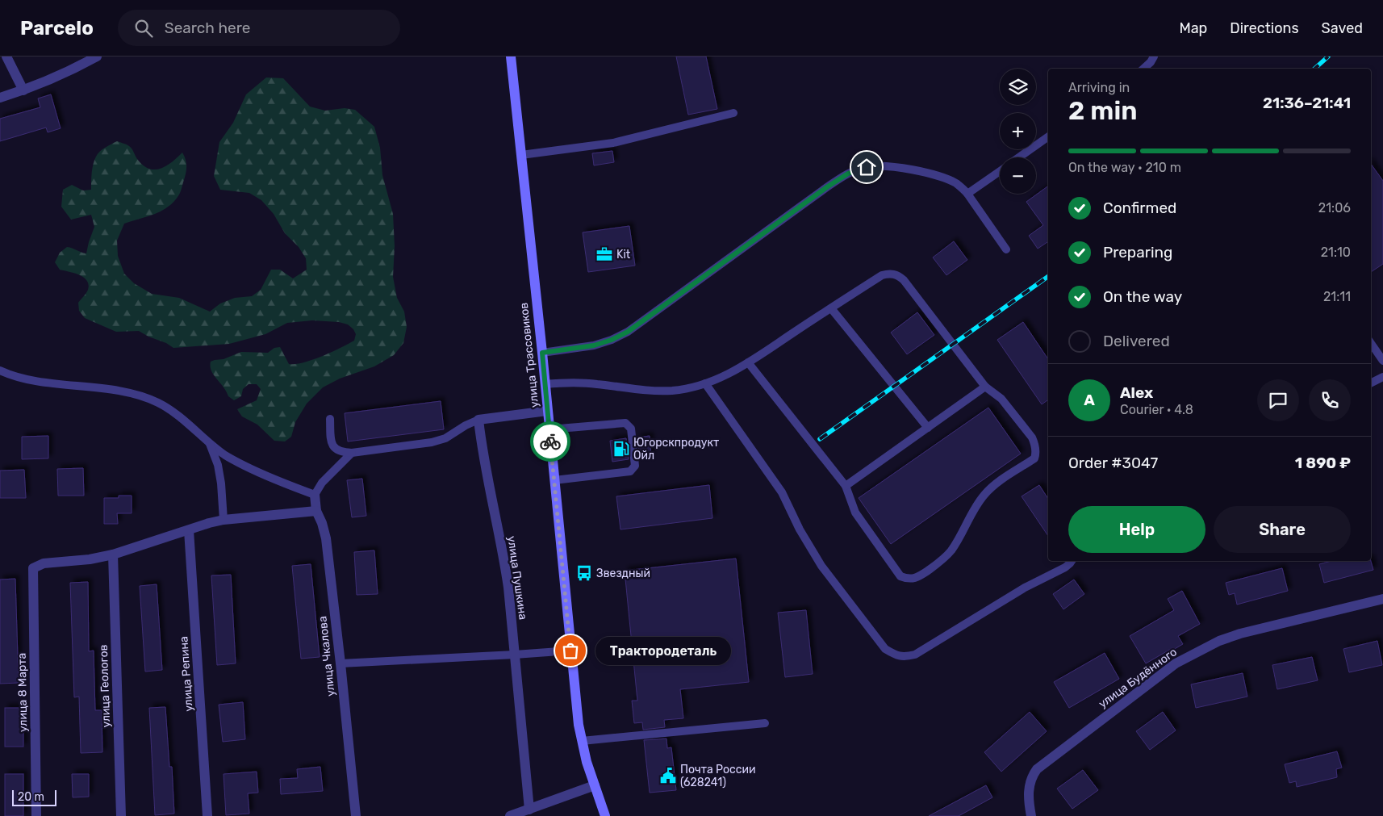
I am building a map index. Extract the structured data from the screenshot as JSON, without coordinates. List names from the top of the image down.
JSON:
{
  "streets": {
    "main road": ["улица Трассовиков"],
    "street": [
      "улица Пушкина",
      "улица Чкалова",
      "улица Репина",
      "улица Будённого",
      "улица Геологов",
      "улица 8 Марта"
    ]
  },
  "crossings": [
    ["улица Геологов", "улица 8 Марта"]
  ],
  "places": {
    "office": ["Kit"],
    "fuel station": ["Югорскпродукт Ойл"],
    "bus stop": ["Звездный"],
    "other": ["Трактородеталь"],
    "public building": ["Почта России (628241)"]
  },
  "scale_bar": "20 m",
  "page": {
    "header": "Parcelo",
    "search": "Search here",
    "nav": ["Map", "Directions", "Saved"],
    "map_buttons": ["+", "−"],
    "heading": ["2 min", "Arriving in", "21:36–21:41"],
    "panel": [
      "Alex",
      "Courier · 4.8",
      "Order #3047",
      "1 890 ₽"
    ],
    "bar": "On the way · 210 m",
    "list": [
      ["Confirmed", "21:06"],
      ["Preparing", "21:10"],
      ["On the way", "21:11"],
      "Delivered"
    ],
    "round": "A",
    "buttons": ["Help", "Share"],
    "bubble": "Трактородеталь",
    "scale": "20 m"
  }
}
